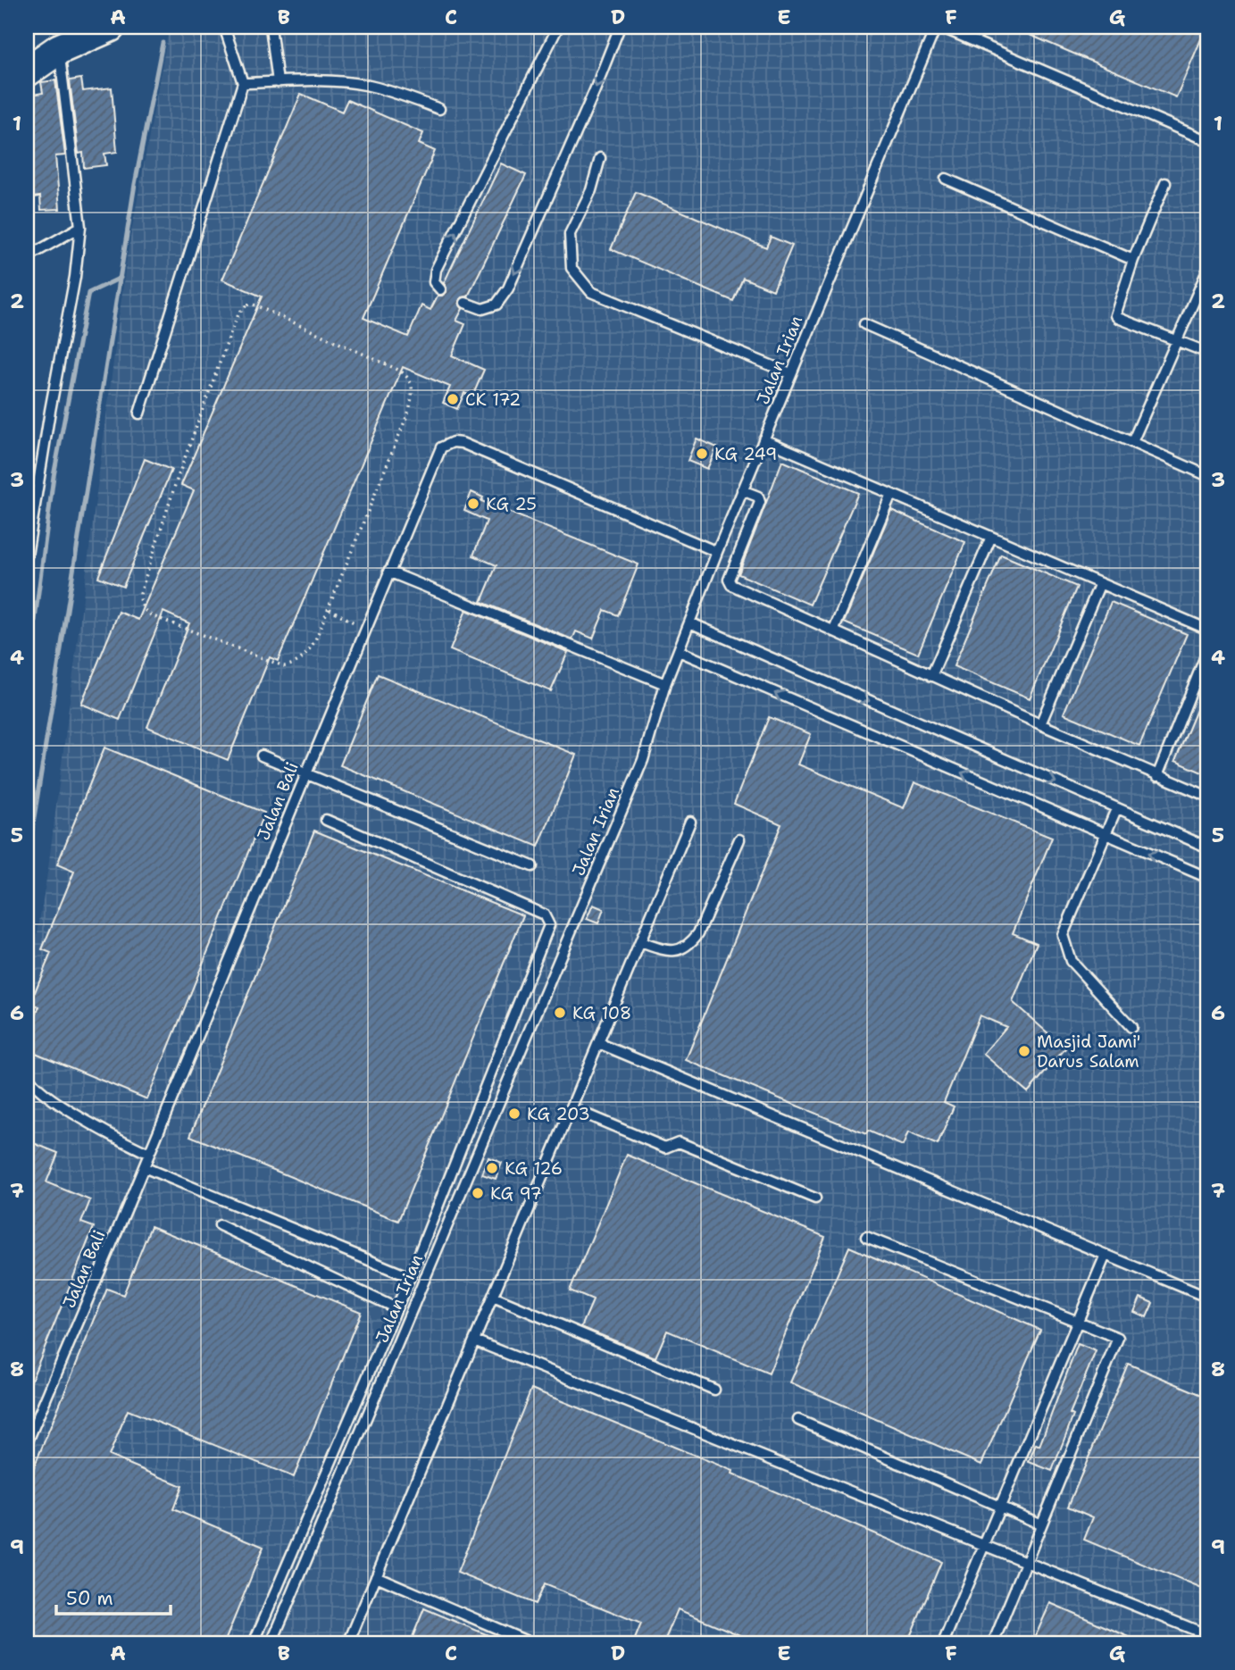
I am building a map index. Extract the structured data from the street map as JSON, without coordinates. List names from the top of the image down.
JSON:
{
  "streets": {
    "lane": ["Jalan Irian", "Jalan Bali"]
  },
  "crossings": [
    ["Jalan Irian", "Jalan Bali"]
  ],
  "places": [
    "CK 172",
    "KG 249",
    "KG 25",
    "KG 108",
    "Masjid Jami' Darus Salam",
    "KG 203",
    "KG 126",
    "KG 97"
  ],
  "scale_bar": "50 m",
  "grid": {
    "columns": [
      "A",
      "B",
      "C",
      "D",
      "E",
      "F",
      "G"
    ],
    "rows": [
      "1",
      "2",
      "3",
      "4",
      "5",
      "6",
      "7",
      "8",
      "9"
    ]
  }
}
